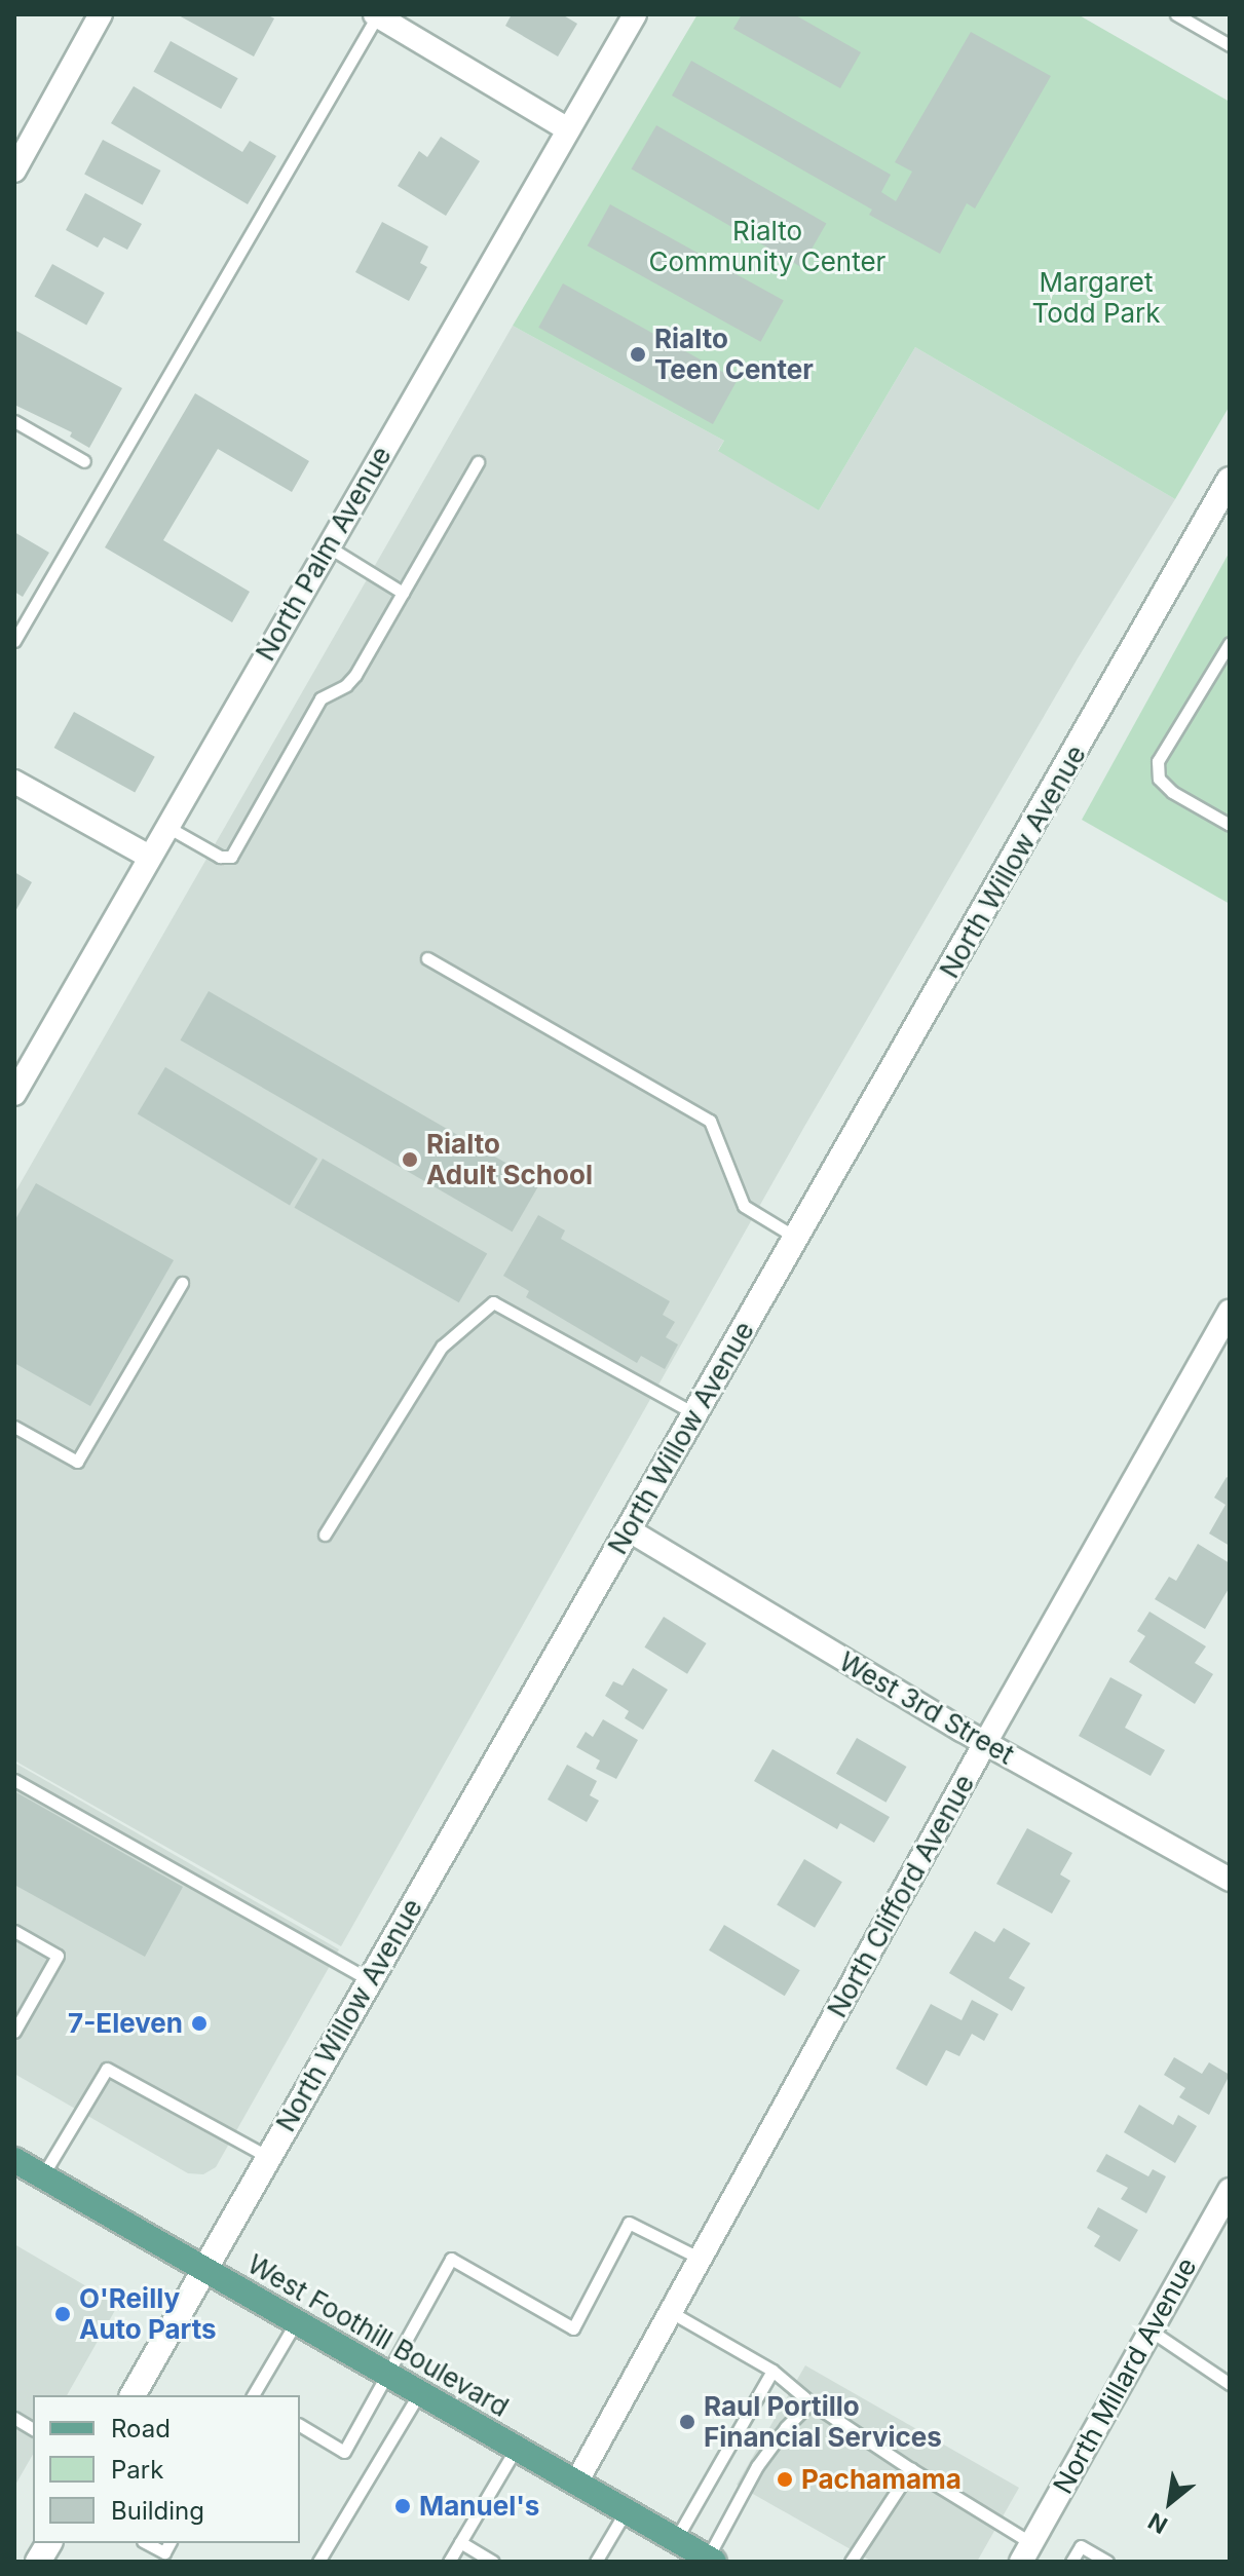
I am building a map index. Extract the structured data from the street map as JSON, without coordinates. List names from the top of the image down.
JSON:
{
  "streets": {
    "main road": ["West Foothill Boulevard"],
    "street": [
      "North Palm Avenue",
      "North Willow Avenue",
      "West 3rd Street",
      "North Clifford Avenue",
      "North Millard Avenue"
    ]
  },
  "crossings": [
    ["North Willow Avenue", "West 3rd Street"],
    ["North Willow Avenue", "West Foothill Boulevard"],
    ["West 3rd Street", "North Clifford Avenue"],
    ["North Clifford Avenue", "West Foothill Boulevard"]
  ],
  "parks": ["Rialto Community Center", "Margaret Todd Park"],
  "places": [
    "Rialto Teen Center",
    "Rialto Adult School",
    "7-Eleven",
    "O'Reilly Auto Parts",
    "Raul Portillo Financial Services",
    "Pachamama",
    "Manuel's"
  ],
  "legend": ["Road", "Park", "Building"],
  "north": "bottom left"
}
